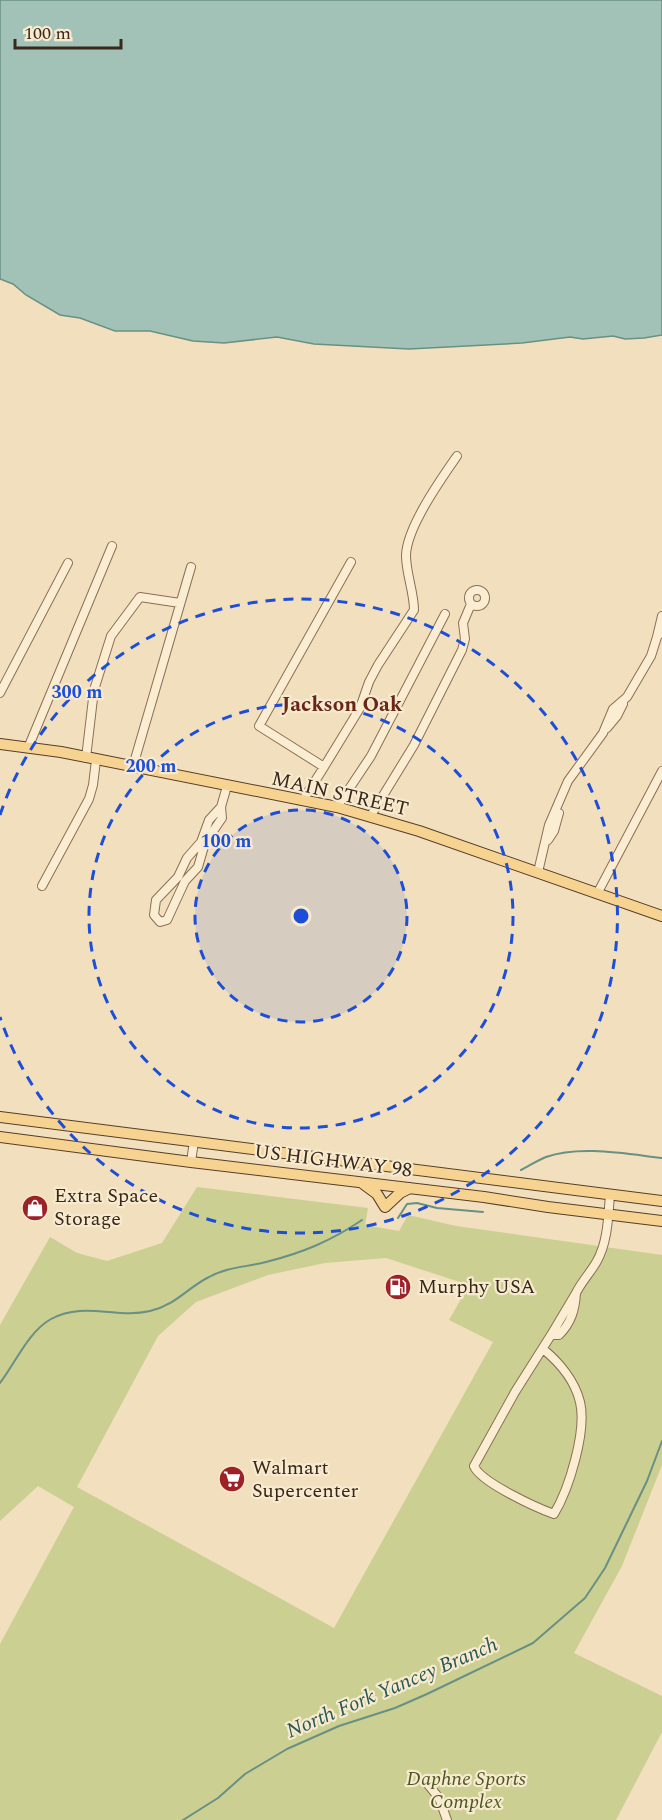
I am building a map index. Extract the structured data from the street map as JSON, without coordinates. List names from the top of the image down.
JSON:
{
  "streets": {
    "main road": ["MAIN STREET", "US HIGHWAY 98"]
  },
  "districts": ["Jackson Oak"],
  "water": ["North Fork Yancey Branch"],
  "parks": ["Daphne Sports Complex"],
  "places": {
    "shop": ["Extra Space Storage"],
    "fuel station": ["Murphy USA"],
    "supermarket": ["Walmart Supercenter"]
  },
  "scale_bar": "100 m",
  "rings": ["300 m", "200 m", "100 m"]
}
